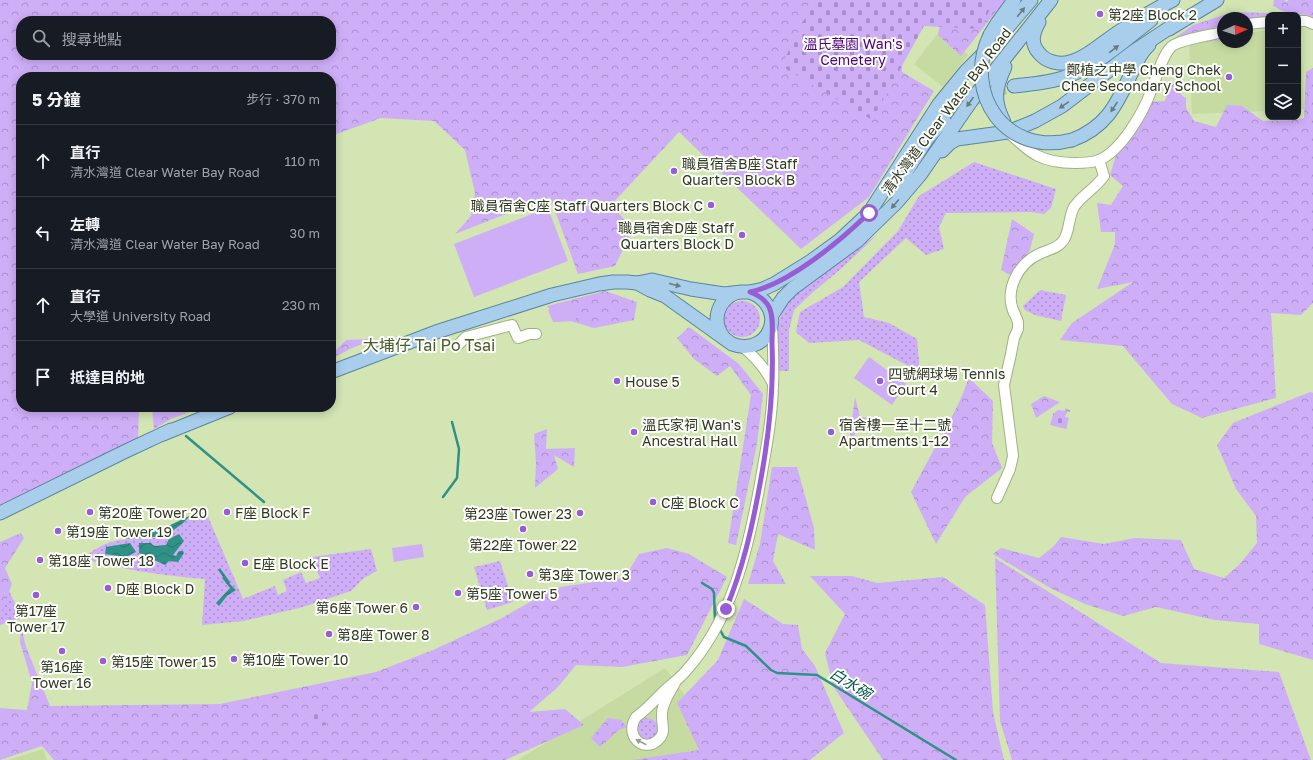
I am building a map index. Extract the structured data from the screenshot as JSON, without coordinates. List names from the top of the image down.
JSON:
{
  "streets": {
    "main road": ["清水灣道 Clear Water Bay Road"]
  },
  "districts": ["大埔仔 Tai Po Tsai"],
  "water": ["白水碗"],
  "parks": ["溫氏墓園 Wan's Cemetery"],
  "places": [
    "第2座 Block 2",
    "鄭植之中學 Cheng Chek Chee Secondary School",
    "職員宿舍B座 Staff Quarters Block B",
    "職員宿舍C座 Staff Quarters Block C",
    "職員宿舍D座 Staff Quarters Block D",
    "House 5",
    "四號網球場 Tennis Court 4",
    "溫氏家祠 Wan's Ancestral Hall",
    "宿舍樓一至十二號 Apartments 1-12",
    "C座 Block C",
    "第20座 Tower 20",
    "F座 Block F",
    "第23座 Tower 23",
    "第22座 Tower 22",
    "第19座 Tower 19",
    "第18座 Tower 18",
    "E座 Block E",
    "第3座 Tower 3",
    "D座 Block D",
    "第5座 Tower 5",
    "第17座 Tower 17",
    "第6座 Tower 6",
    "第8座 Tower 8",
    "第16座 Tower 16",
    "第10座 Tower 10",
    "第15座 Tower 15"
  ],
  "north": "right",
  "page": {
    "map_buttons": ["+", "−"],
    "search": "搜尋地點",
    "heading": ["5 分鐘", "步行 · 370 m"],
    "list": [
      ["直行", "清水灣道 Clear Water Bay Road", "110 m"],
      ["左轉", "清水灣道 Clear Water Bay Road", "30 m"],
      ["直行", "大學道 University Road", "230 m"],
      "抵達目的地"
    ]
  }
}
